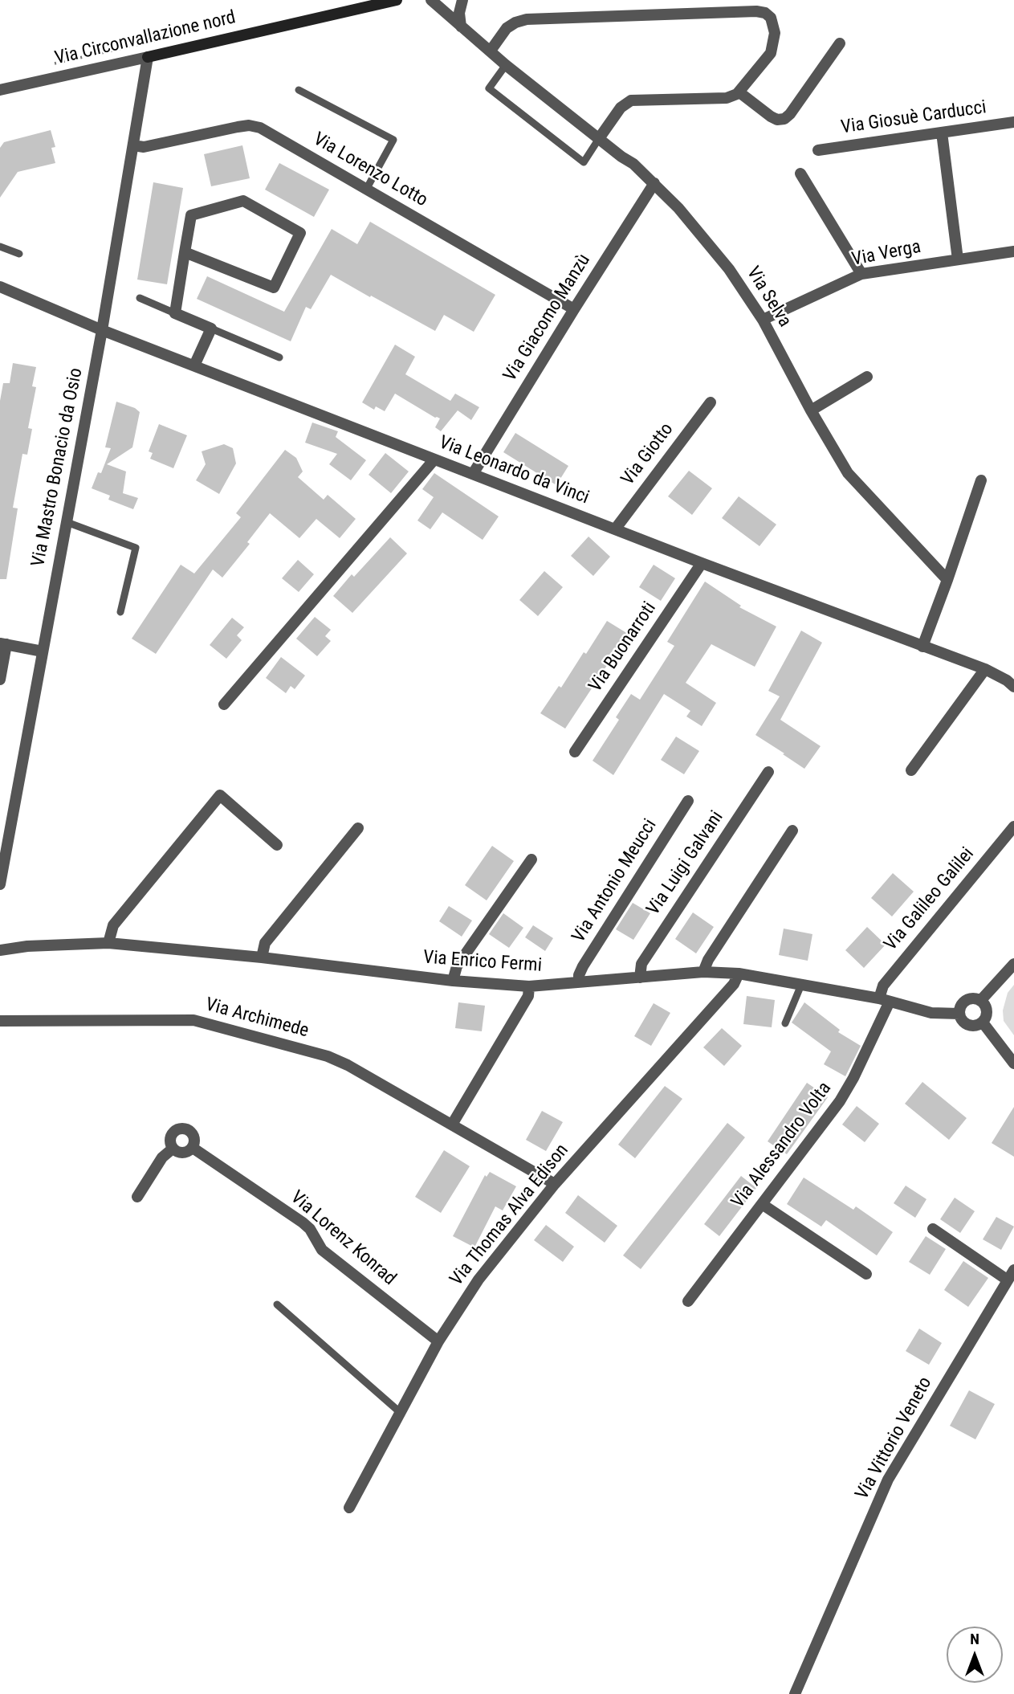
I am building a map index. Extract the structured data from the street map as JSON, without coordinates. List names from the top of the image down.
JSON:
{
  "streets": {
    "street": [
      "Via Circonvallazione nord",
      "Via Giosuè Carducci",
      "Via Lorenzo Lotto",
      "Via Verga",
      "Via Selva",
      "Via Giacomo Manzù",
      "Via Giotto",
      "Via Mastro Bonacio da Osio",
      "Via Leonardo da Vinci",
      "Via Buonarroti",
      "Via Luigi Galvani",
      "Via Antonio Meucci",
      "Via Galileo Galilei",
      "Via Enrico Fermi",
      "Via Archimede",
      "Via Alessandro Volta",
      "Via Thomas Alva Edison",
      "Via Lorenz Konrad",
      "Via Vittorio Veneto"
    ]
  },
  "crossings": [
    ["Via Circonvallazione nord", "Via Mastro Bonacio da Osio"],
    ["Via Lorenzo Lotto", "Via Giacomo Manzù"],
    ["Via Lorenzo Lotto", "Via Mastro Bonacio da Osio"],
    ["Via Verga", "Via Selva"],
    ["Via Selva", "Via Giacomo Manzù"],
    ["Via Giacomo Manzù", "Via Leonardo da Vinci"],
    ["Via Giotto", "Via Leonardo da Vinci"],
    ["Via Mastro Bonacio da Osio", "Via Leonardo da Vinci"],
    ["Via Leonardo da Vinci", "Via Buonarroti"],
    ["Via Luigi Galvani", "Via Enrico Fermi"],
    ["Via Antonio Meucci", "Via Enrico Fermi"],
    ["Via Galileo Galilei", "Via Enrico Fermi"],
    ["Via Galileo Galilei", "Via Alessandro Volta"],
    ["Via Enrico Fermi", "Via Alessandro Volta"],
    ["Via Enrico Fermi", "Via Thomas Alva Edison"],
    ["Via Archimede", "Via Thomas Alva Edison"],
    ["Via Thomas Alva Edison", "Via Lorenz Konrad"]
  ],
  "north": "top"
}
